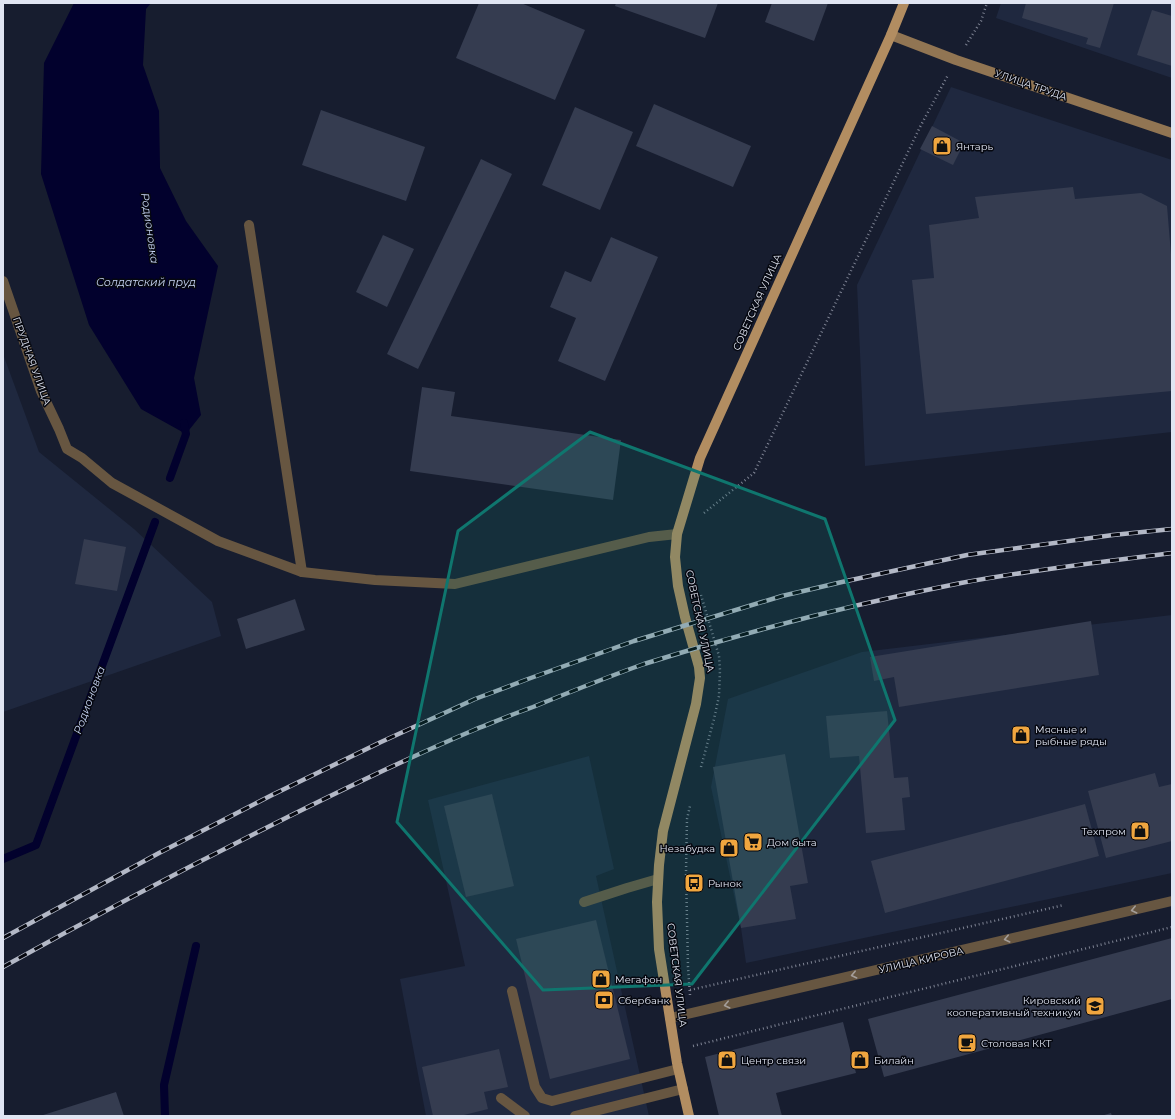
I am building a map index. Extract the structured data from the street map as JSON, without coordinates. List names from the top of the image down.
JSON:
{
  "streets": {
    "main road": ["СОВЕТСКАЯ УЛИЦА"],
    "street": ["УЛИЦА ТРУДА", "ПРУДНАЯ УЛИЦА", "УЛИЦА КИРОВА"]
  },
  "crossings": [
    ["УЛИЦА ТРУДА", "СОВЕТСКАЯ УЛИЦА"],
    ["СОВЕТСКАЯ УЛИЦА", "ПРУДНАЯ УЛИЦА"],
    ["СОВЕТСКАЯ УЛИЦА", "УЛИЦА КИРОВА"]
  ],
  "one_way": ["УЛИЦА КИРОВА"],
  "water": ["Родионовка", "Солдатский пруд"],
  "places": {
    "shop": [
      "Янтарь",
      "Мясные и рыбные ряды",
      "Техпром",
      "Незабудка",
      "Мегафон",
      "Центр связи",
      "Билайн"
    ],
    "supermarket": ["Дом быта"],
    "bus stop": ["Рынок"],
    "bank": ["Сбербанк"],
    "school or university": ["Кировский кооперативный техникум"],
    "cafe": ["Столовая ККТ"]
  }
}
